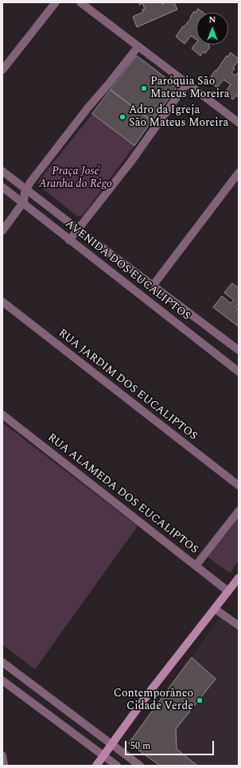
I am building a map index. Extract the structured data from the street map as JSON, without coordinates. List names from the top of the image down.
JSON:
{
  "streets": {
    "street": ["AVENIDA DOS EUCALIPTOS", "RUA JARDIM DOS EUCALIPTOS", "RUA ALAMEDA DOS EUCALIPTOS"]
  },
  "parks": ["Praça José Aranha do Rêgo"],
  "places": ["Paróquia São Mateus Moreira", "Adro da Igreja São Mateus Moreira", "Contemporâneo Cidade Verde"],
  "scale_bar": "50 m",
  "north": "top"
}
